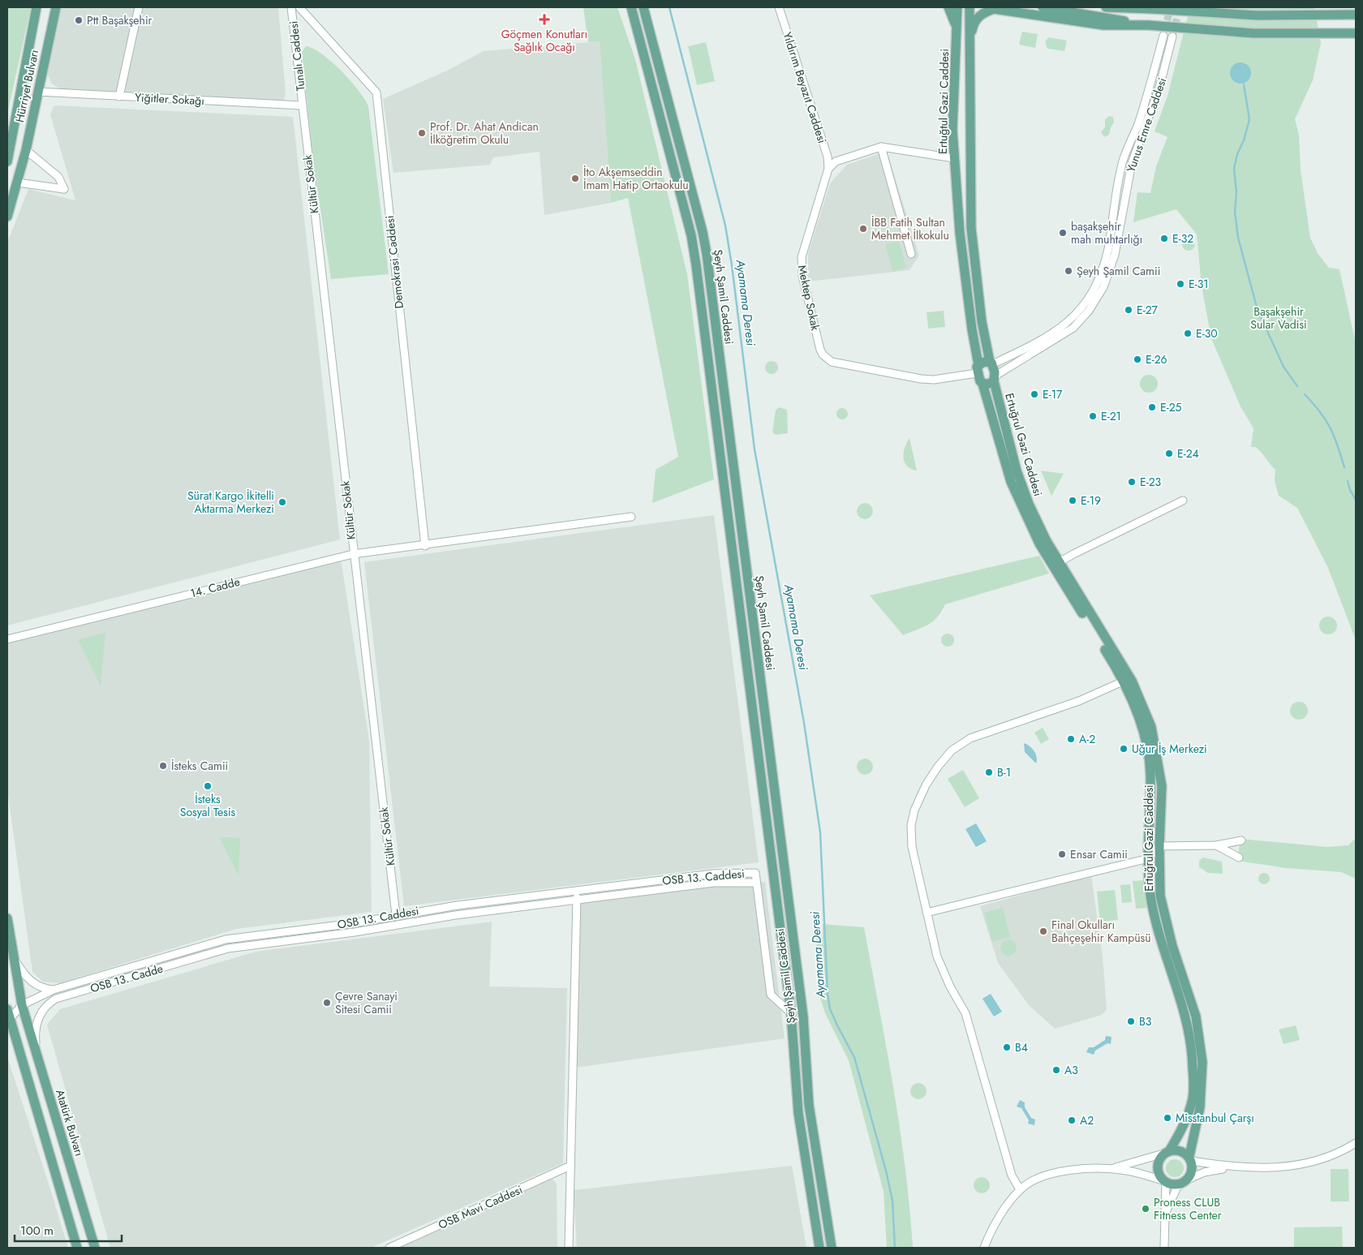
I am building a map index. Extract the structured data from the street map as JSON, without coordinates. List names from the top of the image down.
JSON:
{
  "streets": {
    "main road": [
      "Hürriyet Bulvarı",
      "Ertuğtul Gazi Caddesi",
      "Şeyh Şamil Caddesi",
      "Ertuğrul Gazi Caddesi",
      "Atatürk Bulvarı"
    ],
    "street": [
      "Tunalı Caddesi",
      "Yıldırım Beyazıt Caddesi",
      "Yiğitler Sokağı",
      "Yunus Emre Caddesi",
      "Kültür Sokak",
      "Demokrasi Caddesi",
      "Mektep Sokak",
      "14. Cadde",
      "OSB 13. Caddesi",
      "OSB 13. Cadde",
      "OSB Mavi Caddesi"
    ]
  },
  "crossings": [
    ["Tunalı Caddesi", "Yiğitler Sokağı"],
    ["Tunalı Caddesi", "Kültür Sokak"],
    ["Hürriyet Bulvarı", "Yiğitler Sokağı"],
    ["Yıldırım Beyazıt Caddesi", "Mektep Sokak"],
    ["Yiğitler Sokağı", "Kültür Sokak"],
    ["Ertuğtul Gazi Caddesi", "Mektep Sokak"],
    ["Ertuğtul Gazi Caddesi", "Ertuğrul Gazi Caddesi"],
    ["Yunus Emre Caddesi", "Ertuğrul Gazi Caddesi"],
    ["Kültür Sokak", "14. Cadde"],
    ["Kültür Sokak", "OSB 13. Caddesi"],
    ["Demokrasi Caddesi", "14. Cadde"],
    ["Şeyh Şamil Caddesi", "OSB 13. Caddesi"],
    ["OSB 13. Caddesi", "OSB 13. Cadde"],
    ["OSB 13. Caddesi", "Atatürk Bulvarı"],
    ["OSB 13. Cadde", "Atatürk Bulvarı"]
  ],
  "water": ["Ayamama Deresi"],
  "parks": ["Başakşehir Sular Vadisi"],
  "places": {
    "health": ["Göçmen Konutları Sağlık Ocağı"],
    "other": [
      "Ptt Başakşehir",
      "Prof. Dr. Ahat Andican İlköğretim Okulu",
      "İto Akşemseddin İmam Hatip Ortaokulu",
      "İBB Fatih Sultan Mehmet İlkokulu",
      "başakşehir mah muhtarlığı",
      "E-32",
      "Şeyh Şamil Camii",
      "E-31",
      "E-27",
      "E-30",
      "E-26",
      "E-17",
      "E-25",
      "E-21",
      "E-24",
      "E-23",
      "E-19",
      "Sürat Kargo İkitelli Aktarma Merkezi",
      "A-2",
      "Uğur İş Merkezi",
      "İsteks Camii",
      "B-1",
      "İsteks Sosyal Tesis",
      "Ensar Camii",
      "Final Okulları Bahçeşehir Kampüsü",
      "Çevre Sanayi Sitesi Camii",
      "B3",
      "B4",
      "A3",
      "Misstanbul Çarşı",
      "A2",
      "Proness CLUB Fitness Center"
    ]
  },
  "scale_bar": "100 m"
}
